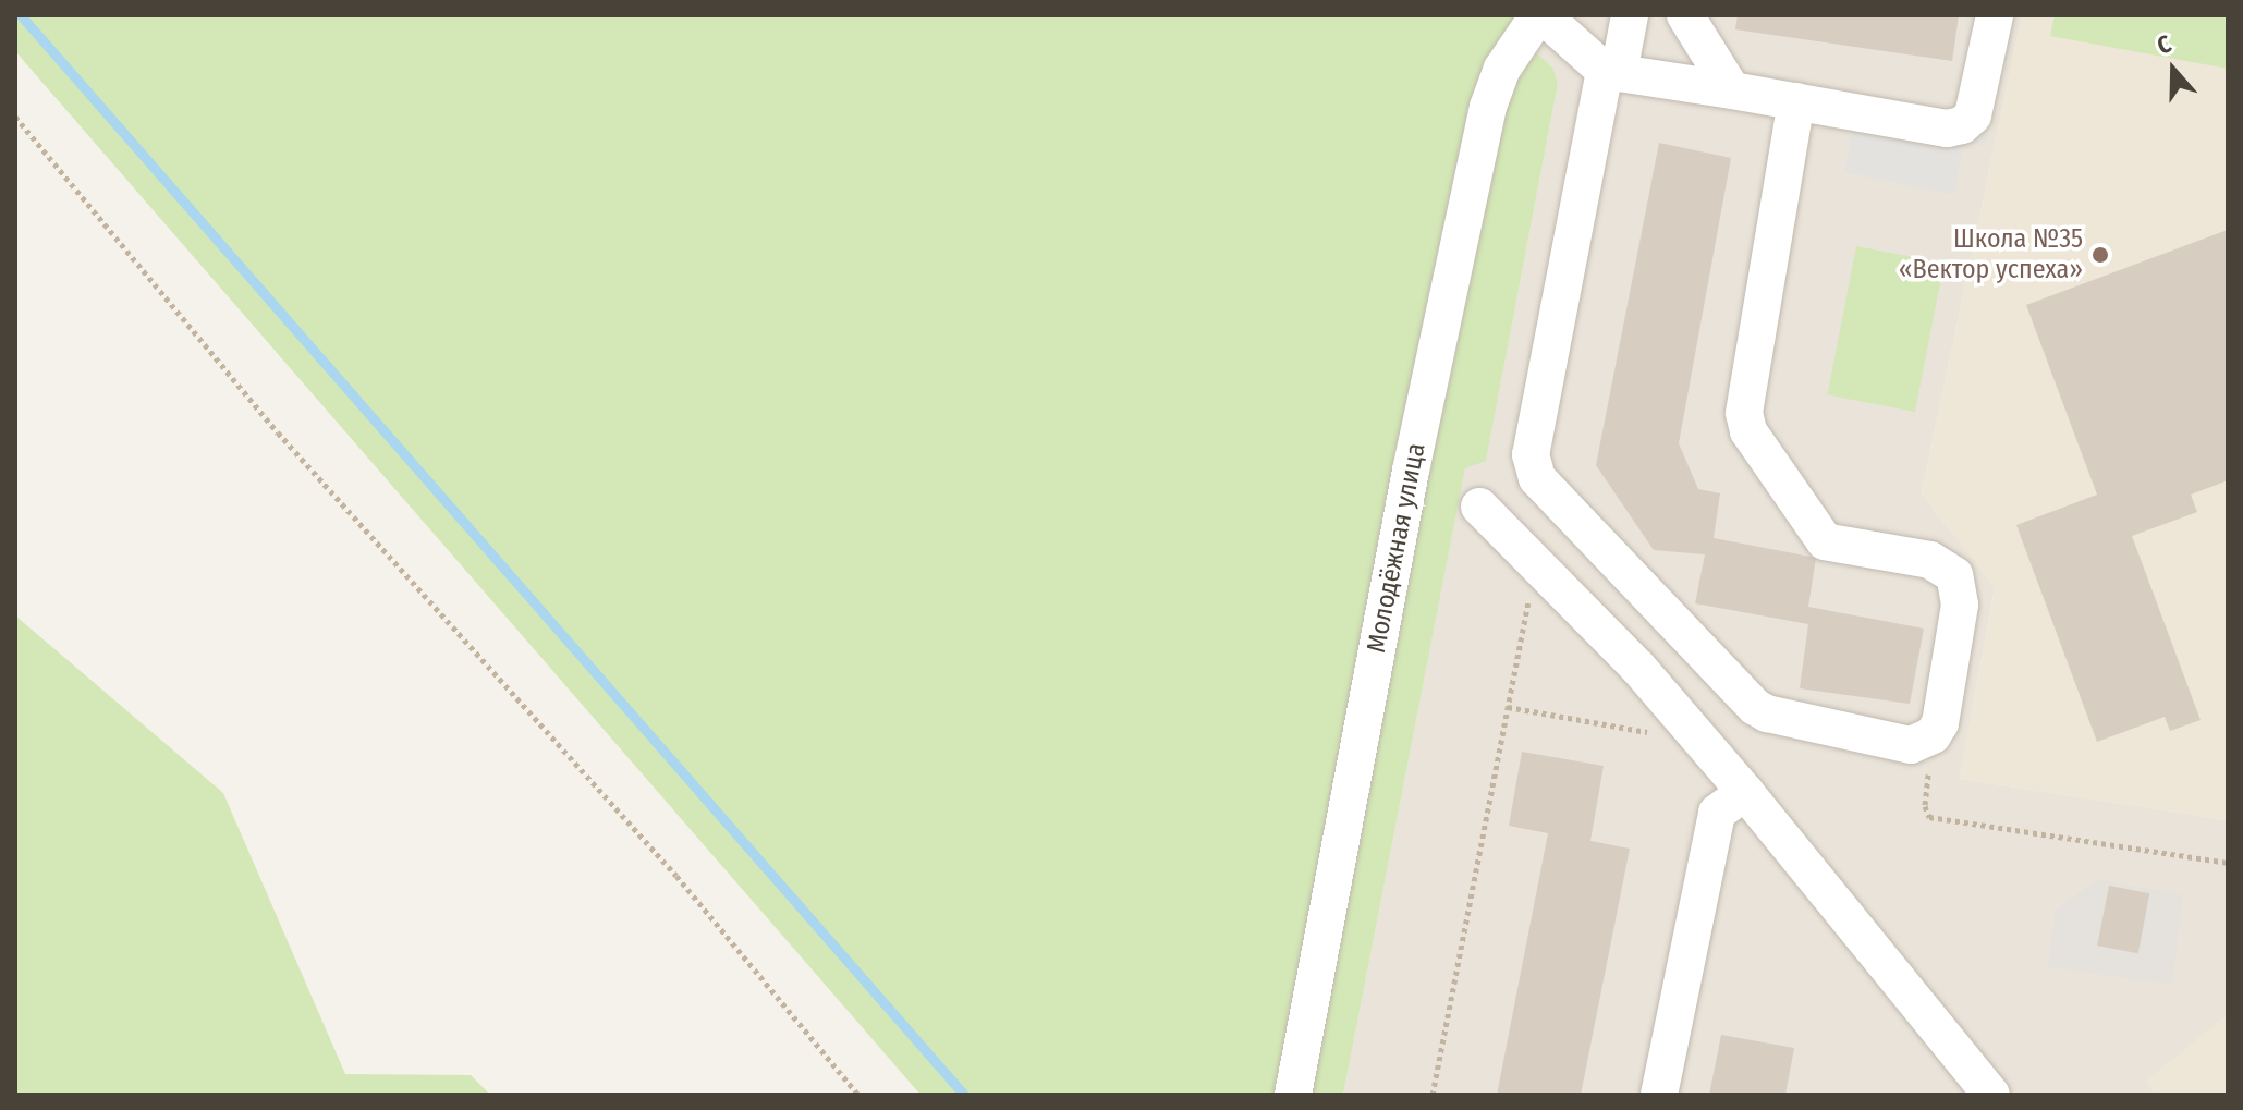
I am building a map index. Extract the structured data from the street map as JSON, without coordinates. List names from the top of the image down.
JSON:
{
  "streets": {
    "street": ["Молодёжная улица"]
  },
  "places": ["Школа №35 «Вектор успеха»"],
  "north": "top"
}
